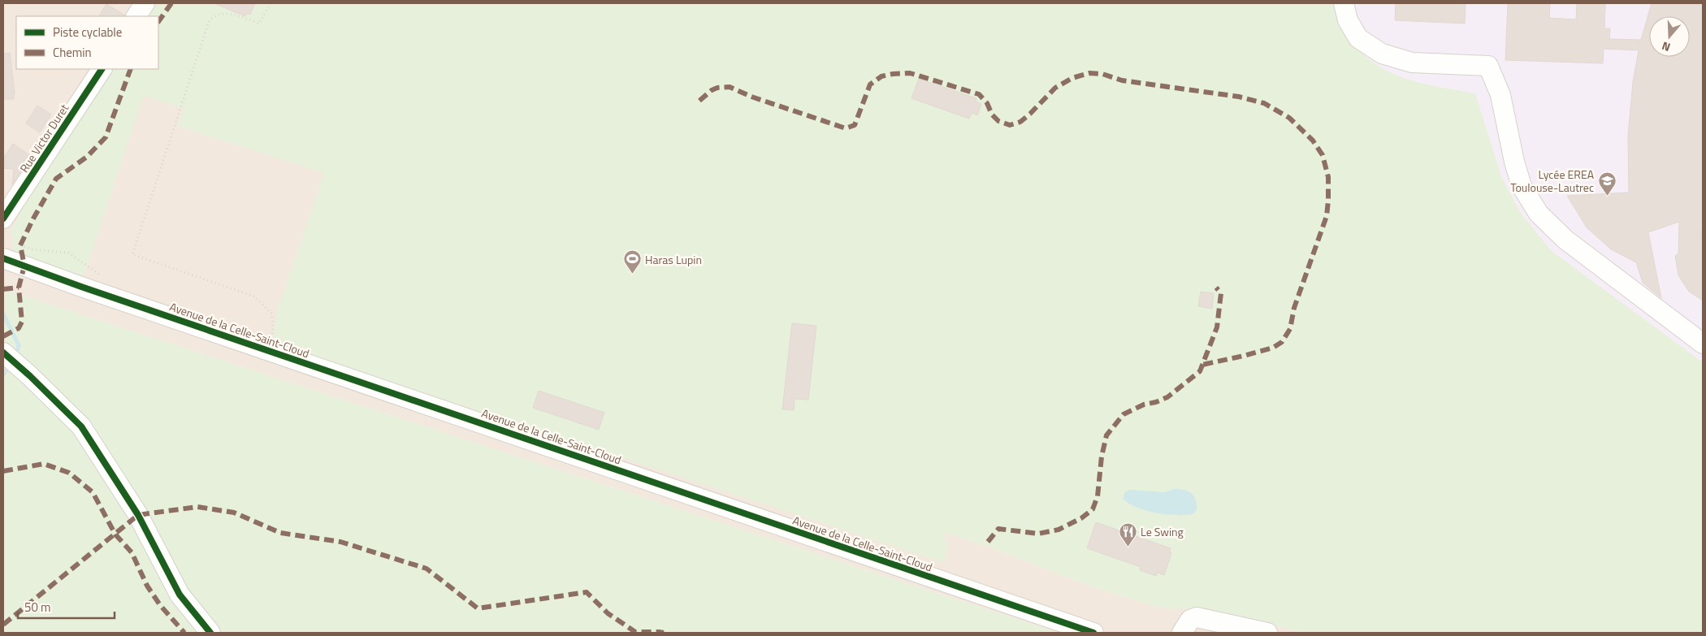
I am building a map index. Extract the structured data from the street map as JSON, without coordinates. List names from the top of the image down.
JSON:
{
  "streets": {
    "street": ["Rue Victor Duret", "Avenue de la Celle-Saint-Cloud"]
  },
  "places": {
    "school or university": ["Lycée EREA Toulouse-Lautrec"],
    "sports": ["Haras Lupin"],
    "restaurant": ["Le Swing"]
  },
  "legend": ["Piste cyclable", "Chemin"],
  "scale_bar": "50 m",
  "north": "bottom"
}
